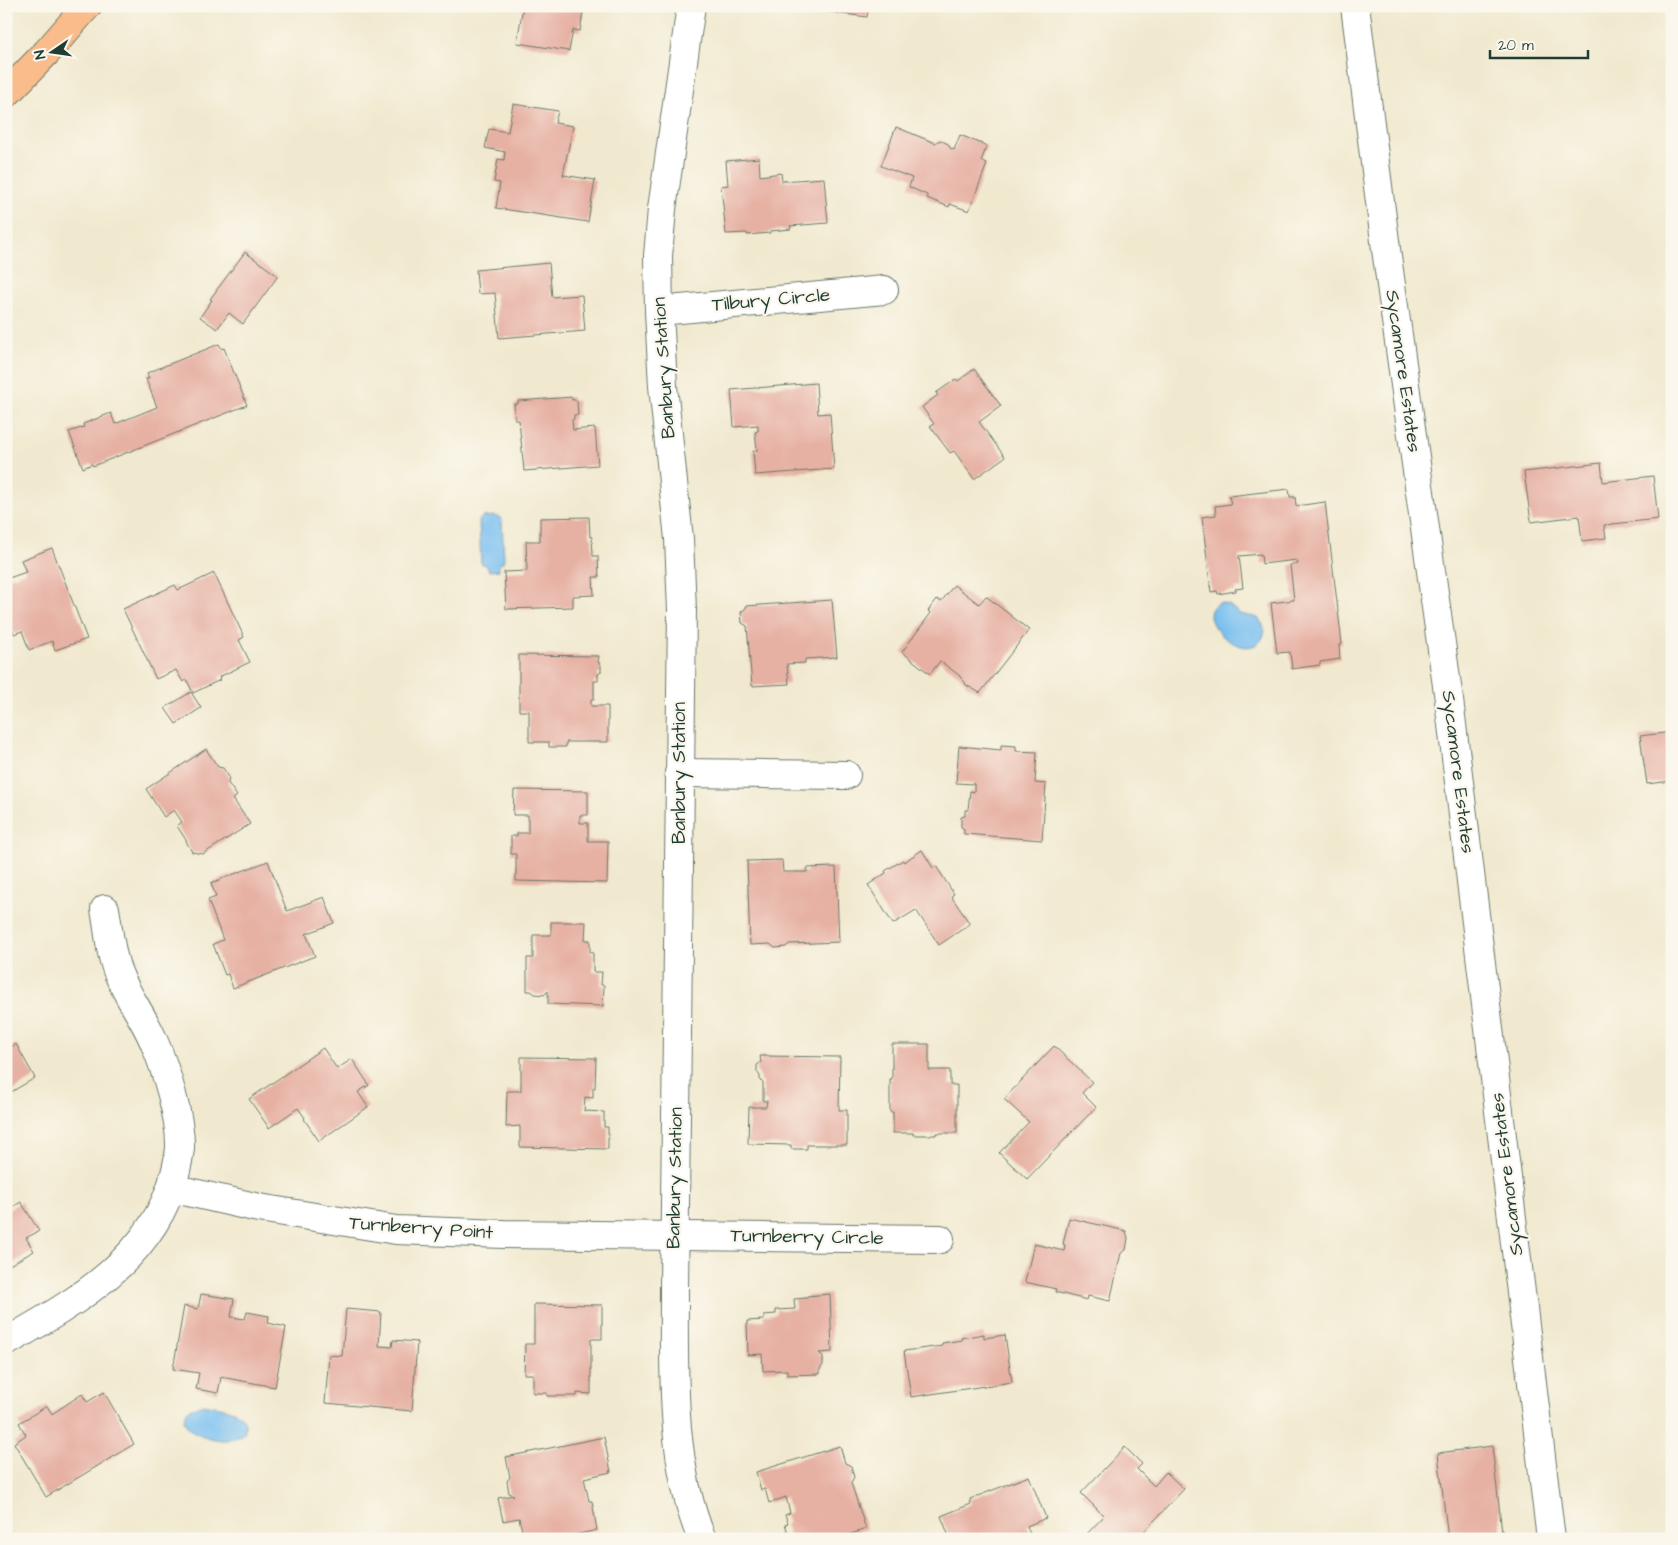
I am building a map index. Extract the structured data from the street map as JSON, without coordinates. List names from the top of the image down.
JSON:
{
  "streets": {
    "street": [
      "Tilbury Circle",
      "Banbury Station",
      "Sycamore Estates",
      "Turnberry Point",
      "Turnberry Circle"
    ]
  },
  "crossings": [
    ["Tilbury Circle", "Banbury Station"],
    ["Banbury Station", "Turnberry Point"],
    ["Banbury Station", "Turnberry Circle"],
    ["Turnberry Point", "Turnberry Circle"]
  ],
  "scale_bar": "20 m",
  "north": "left"
}
